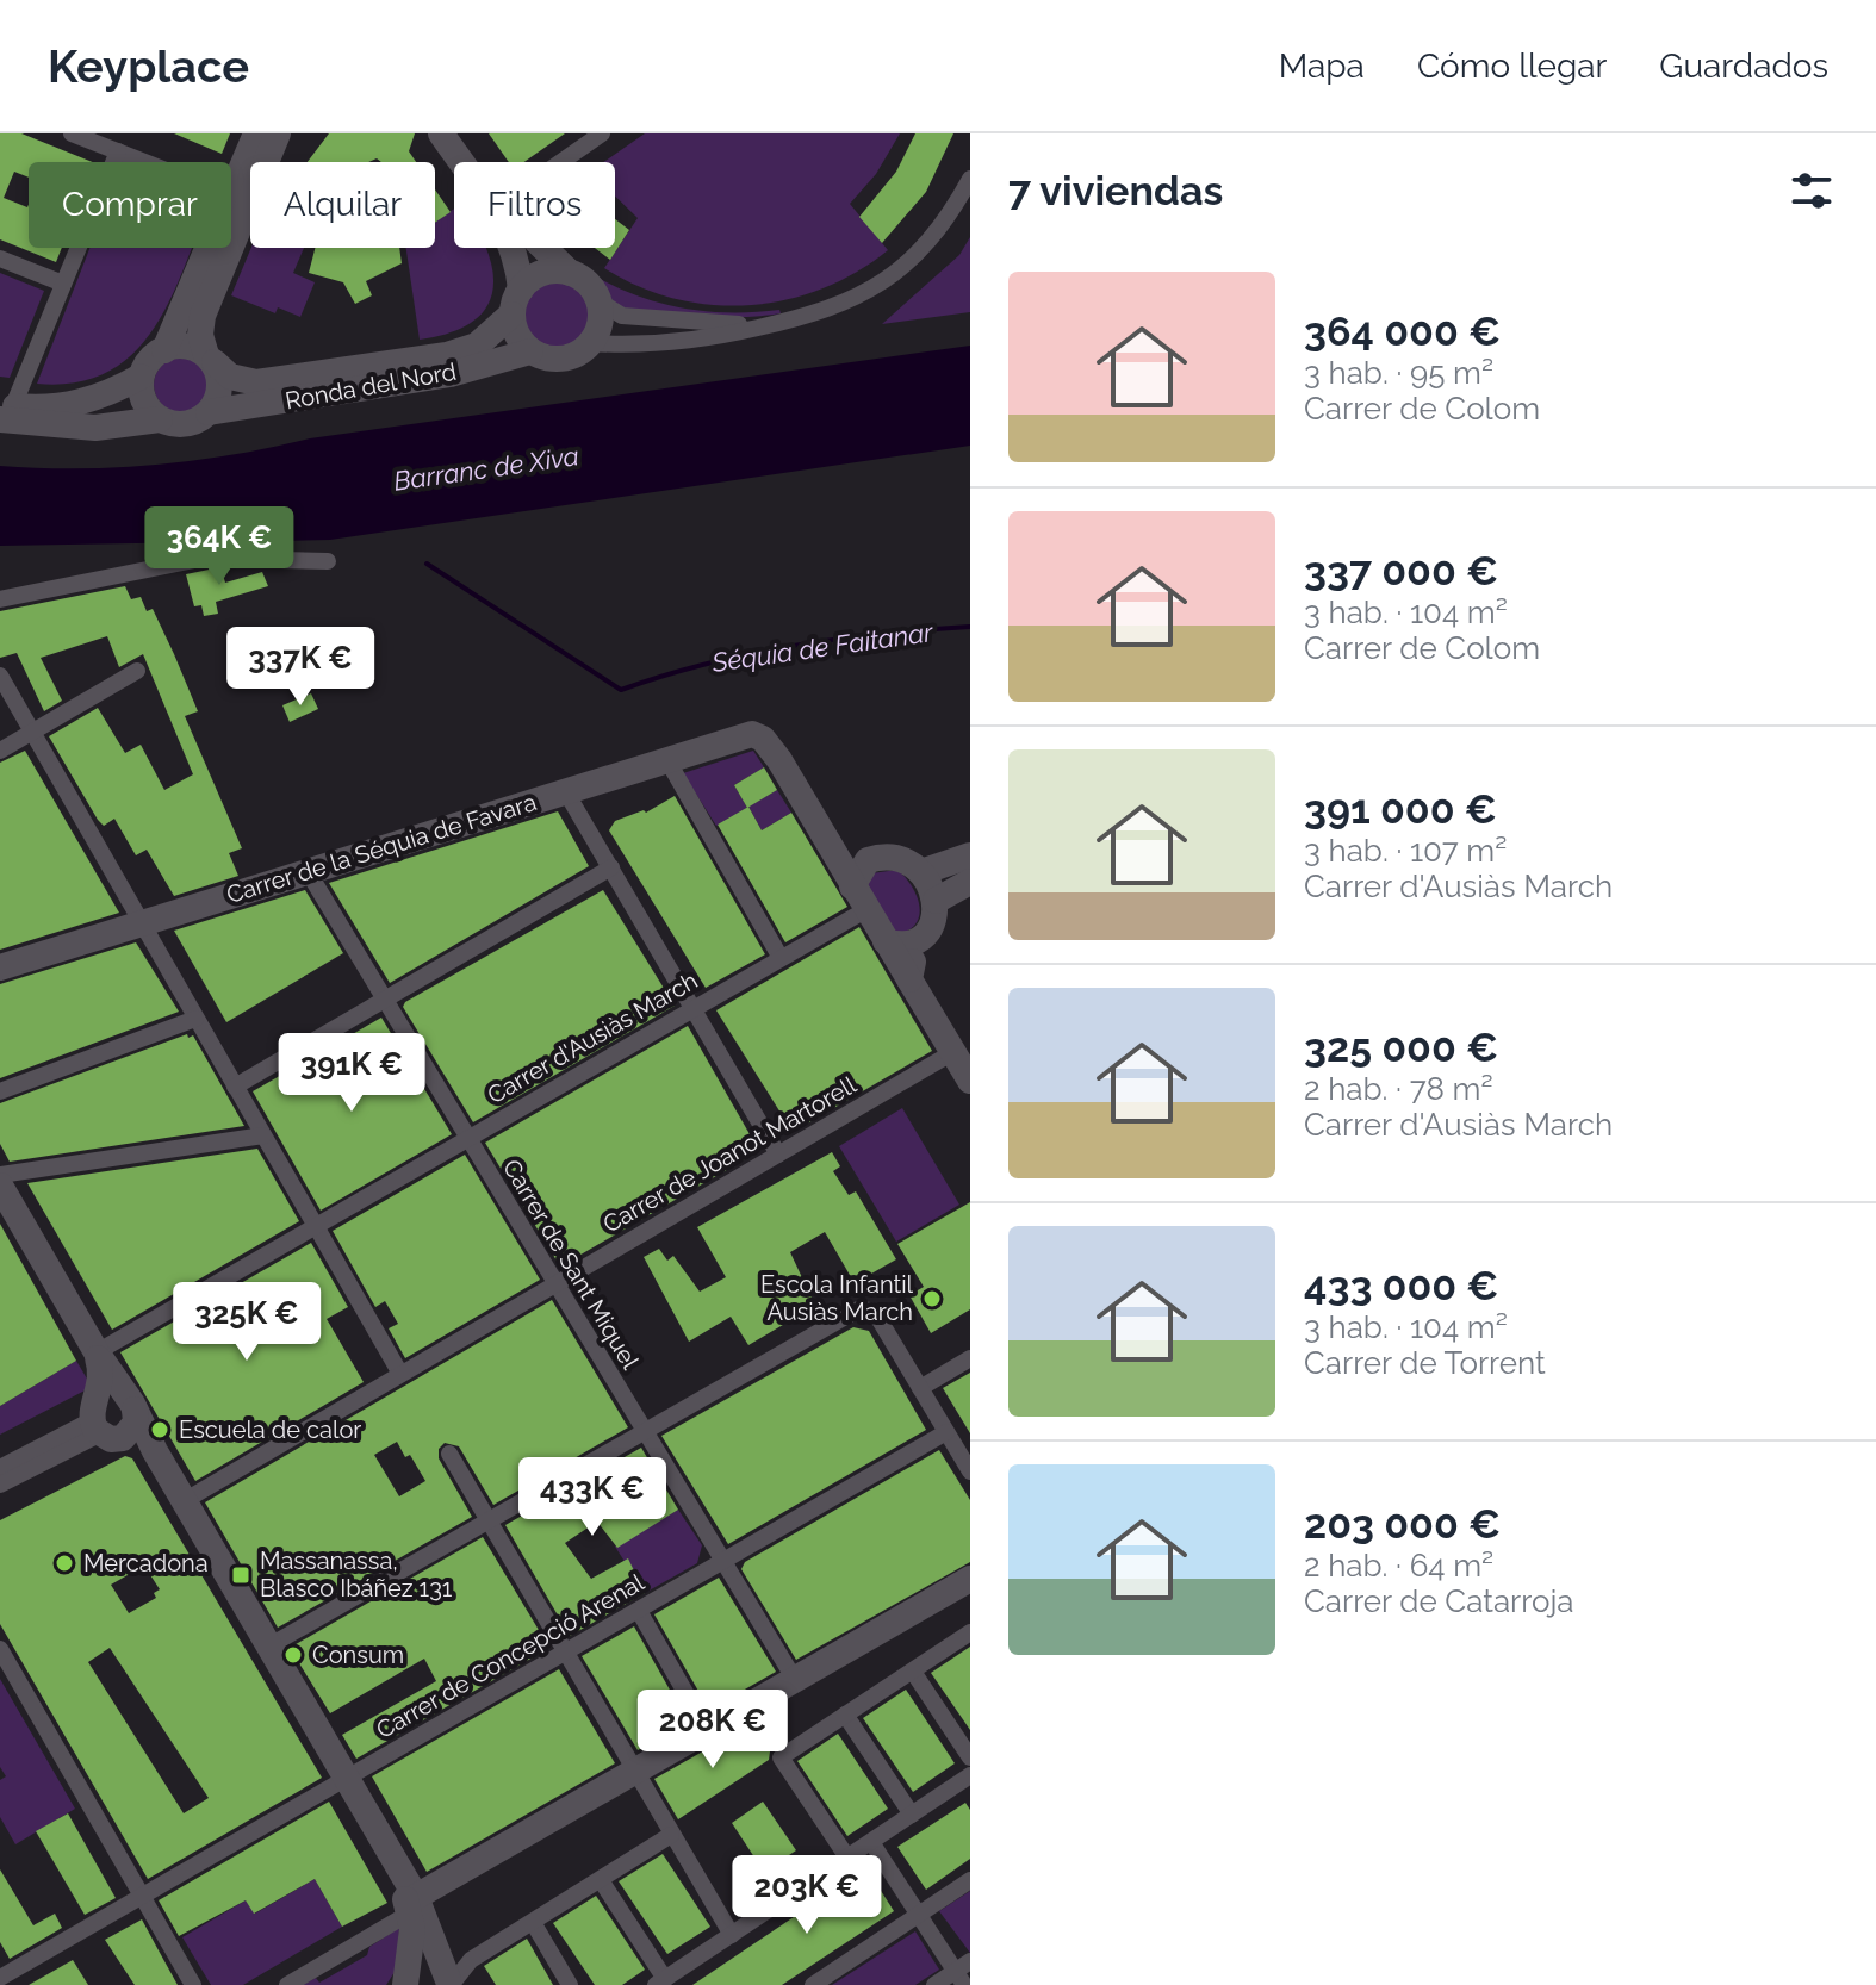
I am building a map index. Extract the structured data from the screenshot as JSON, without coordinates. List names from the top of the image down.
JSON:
{
  "streets": {
    "street": [
      "Ronda del Nord",
      "Carrer de la Séquia de Favara",
      "Carrer d'Ausiàs March",
      "Carrer de Joanot Martorell",
      "Carrer de Sant Miquel",
      "Carrer de Concepció Arenal"
    ]
  },
  "crossings": [
    ["Carrer de la Séquia de Favara", "Carrer de Sant Miquel"],
    ["Carrer d'Ausiàs March", "Carrer de Sant Miquel"],
    ["Carrer de Joanot Martorell", "Carrer de Sant Miquel"],
    ["Carrer de Sant Miquel", "Carrer de Concepció Arenal"]
  ],
  "water": ["Barranc de Xiva", "Séquia de Faitanar"],
  "places": {
    "other": [
      "Escola Infantil Ausiàs March",
      "Escuela de calor",
      "Mercadona",
      "Consum"
    ],
    "transit": ["Massanassa, Blasco Ibáñez 131"]
  },
  "page": {
    "header": "Keyplace",
    "nav": ["Mapa", "Cómo llegar", "Guardados"],
    "heading": "7 viviendas",
    "chip": ["Comprar", "Alquilar", "Filtros"],
    "list": [
      {
        "name": "364 000 €",
        "note": "3 hab. · 95 m² · Carrer de Colom"
      },
      {
        "name": "337 000 €",
        "note": "3 hab. · 104 m² · Carrer de Colom"
      },
      {
        "name": "391 000 €",
        "note": "3 hab. · 107 m² · Carrer d'Ausiàs March"
      },
      {
        "name": "325 000 €",
        "note": "2 hab. · 78 m² · Carrer d'Ausiàs March"
      },
      {
        "name": "433 000 €",
        "note": "3 hab. · 104 m² · Carrer de Torrent"
      },
      {
        "name": "203 000 €",
        "note": "2 hab. · 64 m² · Carrer de Catarroja"
      }
    ],
    "price": [
      "364K €",
      "337K €",
      "391K €",
      "325K €",
      "433K €",
      "208K €",
      "203K €"
    ]
  }
}
